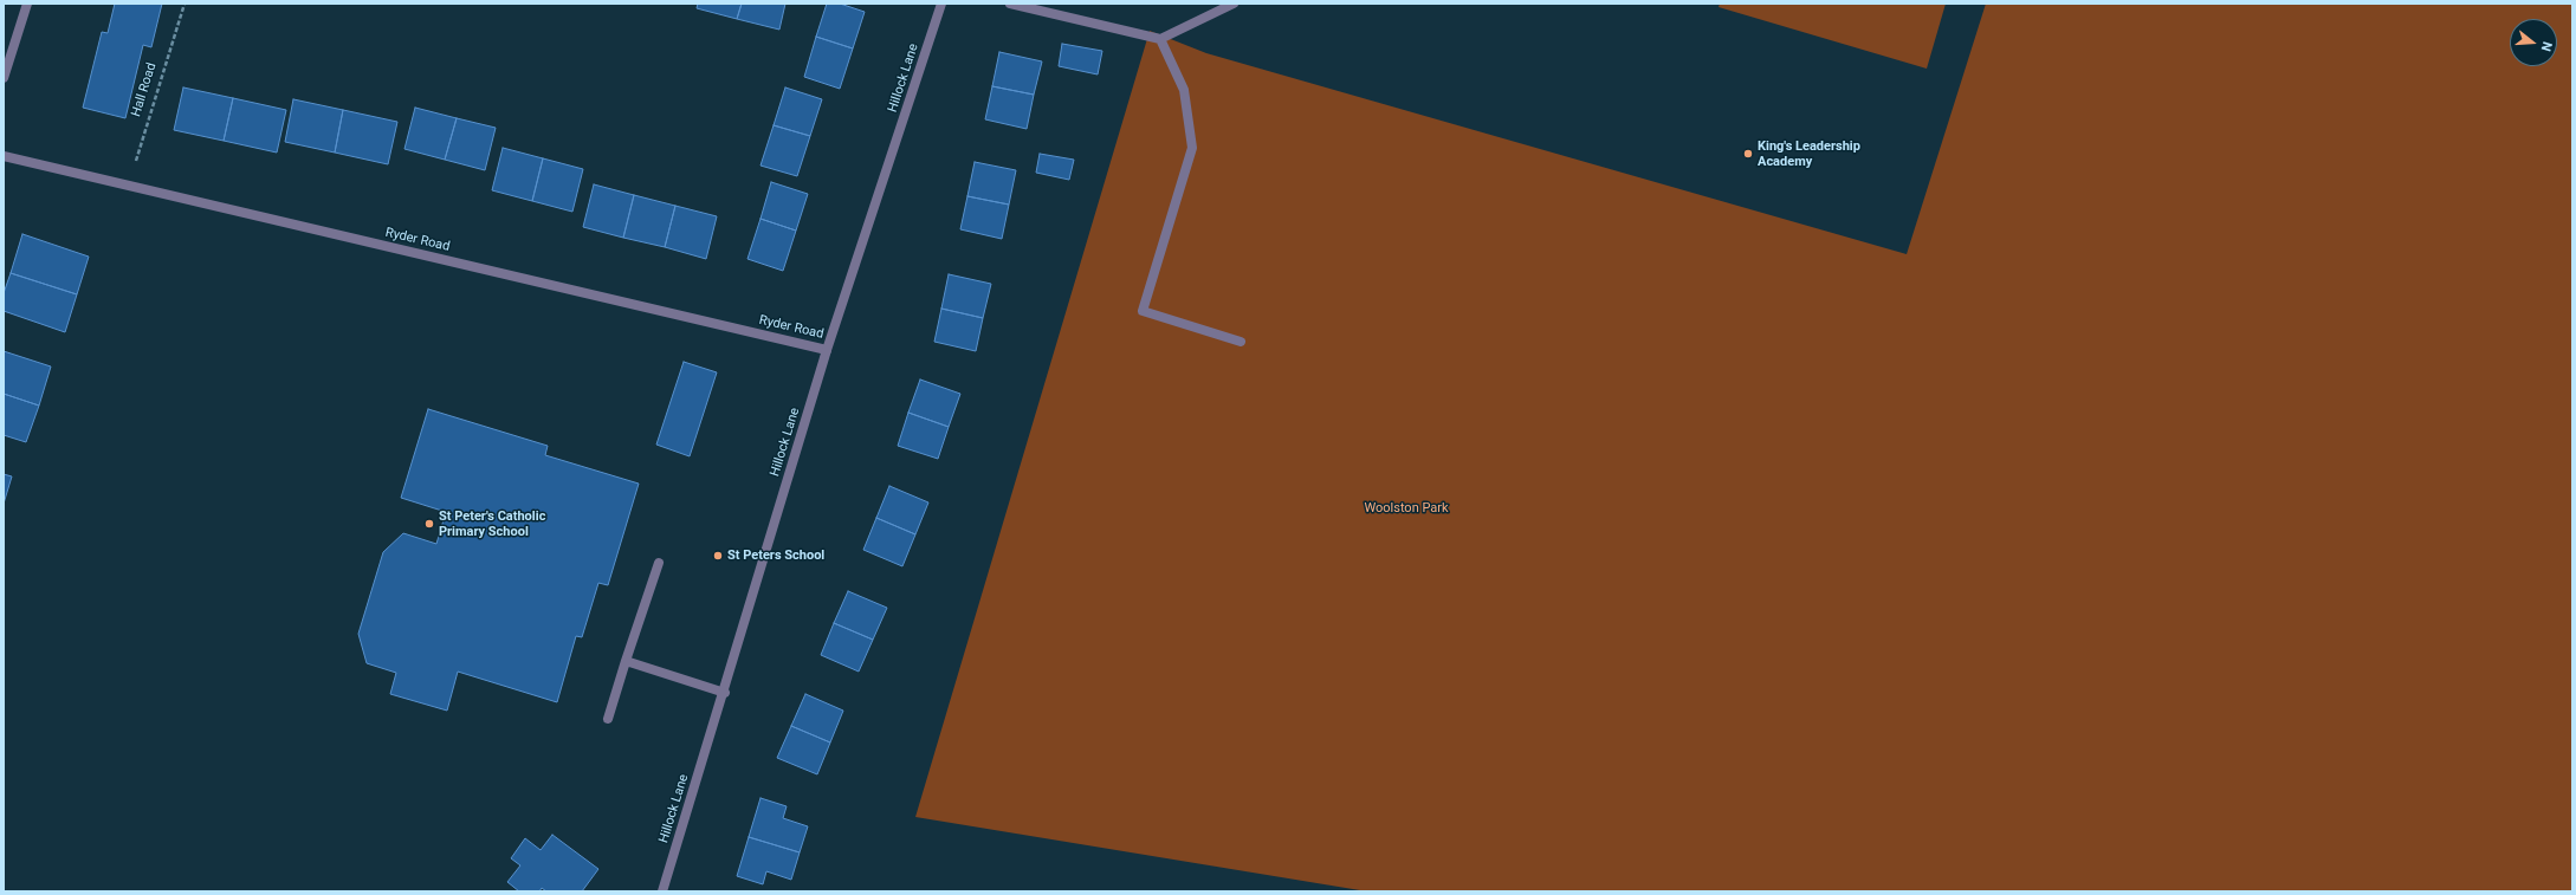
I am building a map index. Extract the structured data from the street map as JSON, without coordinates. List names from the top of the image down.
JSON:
{
  "streets": {
    "street": ["Hillock Lane", "Ryder Road"],
    "path": ["Hall Road"]
  },
  "crossings": [
    ["Hillock Lane", "Ryder Road"],
    ["Hall Road", "Ryder Road"]
  ],
  "parks": ["Woolston Park"],
  "places": ["King's Leadership Academy", "St Peter's Catholic Primary School", "St Peters School"],
  "north": "right"
}
